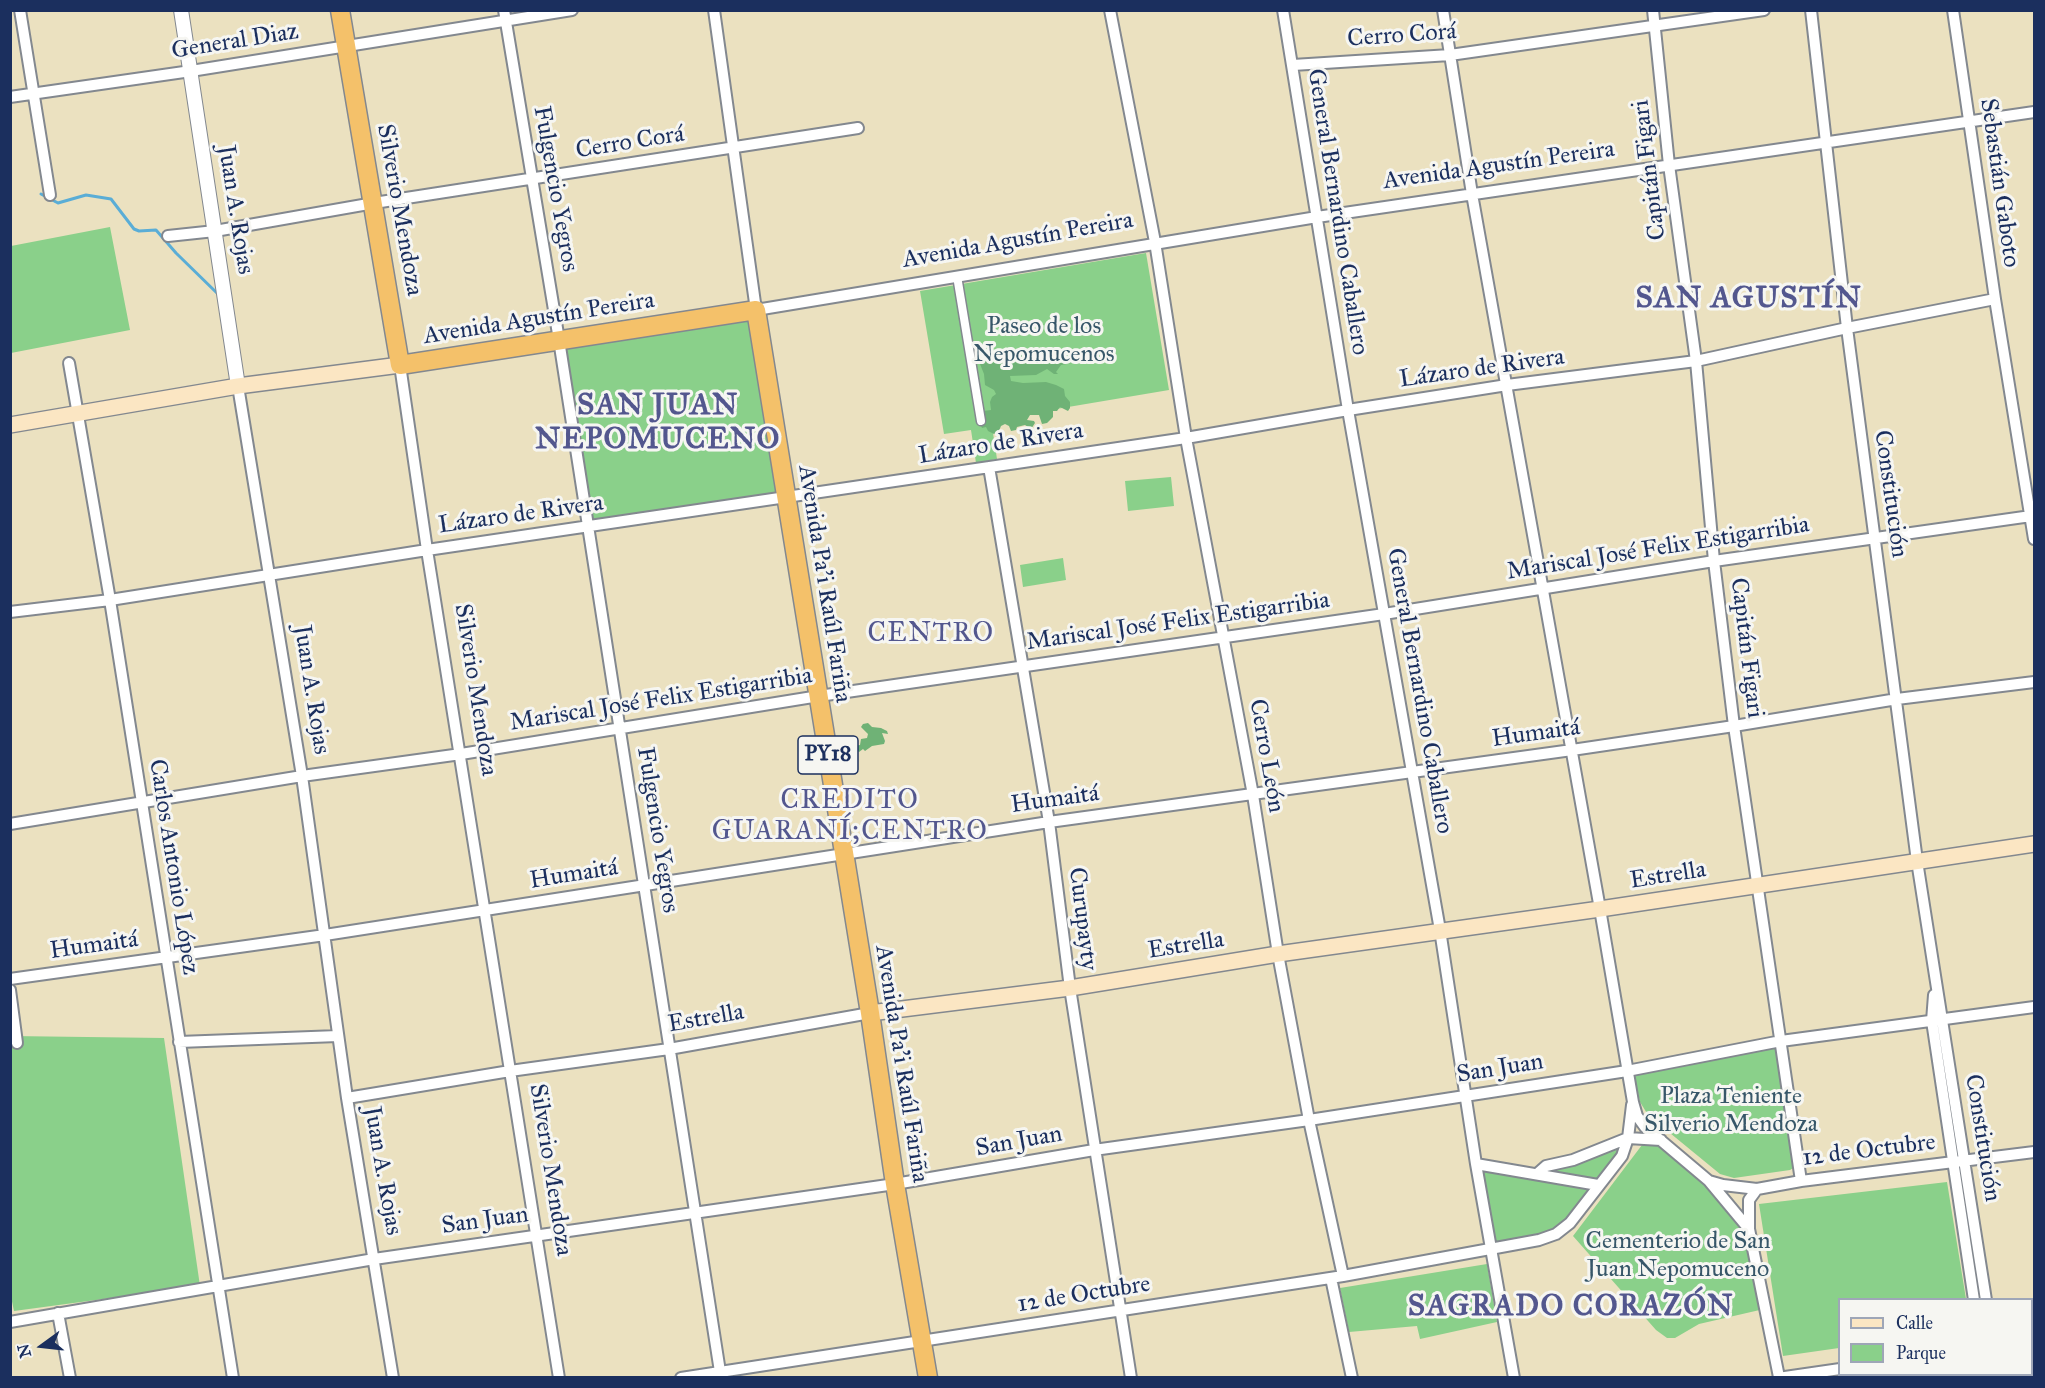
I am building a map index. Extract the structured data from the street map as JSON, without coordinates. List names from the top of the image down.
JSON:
{
  "streets": {
    "highway": [
      "Avenida Agustín Pereira",
      "Silverio Mendoza",
      "Avenida Pa'i Raúl Fariña",
      "PY18"
    ],
    "main road": ["Estrella"],
    "street": [
      "Cerro Corá",
      "General Diaz",
      "Capitán Figari",
      "Sebastián Gaboto",
      "Fulgencio Yegros",
      "Juan A. Rojas",
      "General Bernardino Caballero",
      "Lázaro de Rivera",
      "Constitución",
      "Mariscal José Felix Estigarribia",
      "Humaitá",
      "Cerro León",
      "Carlos Antonio López",
      "Curupayty",
      "San Juan",
      "12 de Octubre"
    ]
  },
  "crossings": [
    ["Cerro Corá", "Capitán Figari"],
    ["Cerro Corá", "Fulgencio Yegros"],
    ["Cerro Corá", "Juan A. Rojas"],
    ["Cerro Corá", "Silverio Mendoza"],
    ["Cerro Corá", "General Bernardino Caballero"],
    ["Cerro Corá", "Avenida Pa'i Raúl Fariña"],
    ["General Diaz", "Fulgencio Yegros"],
    ["General Diaz", "Juan A. Rojas"],
    ["General Diaz", "Silverio Mendoza"],
    ["Avenida Agustín Pereira", "Capitán Figari"],
    ["Avenida Agustín Pereira", "Sebastián Gaboto"],
    ["Avenida Agustín Pereira", "Fulgencio Yegros"],
    ["Avenida Agustín Pereira", "Juan A. Rojas"],
    ["Avenida Agustín Pereira", "Silverio Mendoza"],
    ["Avenida Agustín Pereira", "General Bernardino Caballero"],
    ["Avenida Agustín Pereira", "Constitución"],
    ["Avenida Agustín Pereira", "Avenida Pa'i Raúl Fariña"],
    ["Avenida Agustín Pereira", "Cerro León"],
    ["Avenida Agustín Pereira", "Carlos Antonio López"],
    ["Capitán Figari", "Lázaro de Rivera"],
    ["Capitán Figari", "Mariscal José Felix Estigarribia"],
    ["Capitán Figari", "Humaitá"],
    ["Capitán Figari", "Estrella"],
    ["Capitán Figari", "San Juan"],
    ["Capitán Figari", "12 de Octubre"],
    ["Sebastián Gaboto", "Lázaro de Rivera"],
    ["Sebastián Gaboto", "Mariscal José Felix Estigarribia"],
    ["Fulgencio Yegros", "Lázaro de Rivera"],
    ["Fulgencio Yegros", "Mariscal José Felix Estigarribia"],
    ["Fulgencio Yegros", "Humaitá"],
    ["Fulgencio Yegros", "Estrella"],
    ["Fulgencio Yegros", "San Juan"],
    ["Fulgencio Yegros", "12 de Octubre"],
    ["Juan A. Rojas", "Lázaro de Rivera"],
    ["Juan A. Rojas", "Mariscal José Felix Estigarribia"],
    ["Juan A. Rojas", "Humaitá"],
    ["Juan A. Rojas", "Estrella"],
    ["Juan A. Rojas", "San Juan"],
    ["Silverio Mendoza", "Lázaro de Rivera"],
    ["Silverio Mendoza", "Mariscal José Felix Estigarribia"],
    ["Silverio Mendoza", "Humaitá"],
    ["Silverio Mendoza", "Estrella"],
    ["Silverio Mendoza", "San Juan"],
    ["General Bernardino Caballero", "Lázaro de Rivera"],
    ["General Bernardino Caballero", "Mariscal José Felix Estigarribia"],
    ["General Bernardino Caballero", "Humaitá"],
    ["General Bernardino Caballero", "Estrella"],
    ["General Bernardino Caballero", "San Juan"],
    ["General Bernardino Caballero", "12 de Octubre"],
    ["Lázaro de Rivera", "Constitución"],
    ["Lázaro de Rivera", "Avenida Pa'i Raúl Fariña"],
    ["Lázaro de Rivera", "Cerro León"],
    ["Lázaro de Rivera", "Carlos Antonio López"],
    ["Lázaro de Rivera", "Curupayty"],
    ["Constitución", "Mariscal José Felix Estigarribia"],
    ["Constitución", "Humaitá"],
    ["Constitución", "Estrella"],
    ["Constitución", "San Juan"],
    ["Constitución", "12 de Octubre"],
    ["Mariscal José Felix Estigarribia", "Avenida Pa'i Raúl Fariña"],
    ["Mariscal José Felix Estigarribia", "Cerro León"],
    ["Mariscal José Felix Estigarribia", "Carlos Antonio López"],
    ["Mariscal José Felix Estigarribia", "Curupayty"],
    ["Avenida Pa'i Raúl Fariña", "Humaitá"],
    ["Avenida Pa'i Raúl Fariña", "Estrella"],
    ["Avenida Pa'i Raúl Fariña", "San Juan"],
    ["Avenida Pa'i Raúl Fariña", "12 de Octubre"],
    ["Humaitá", "Cerro León"],
    ["Humaitá", "Carlos Antonio López"],
    ["Humaitá", "Curupayty"],
    ["Cerro León", "Estrella"],
    ["Cerro León", "San Juan"],
    ["Cerro León", "12 de Octubre"],
    ["Carlos Antonio López", "San Juan"],
    ["Estrella", "Curupayty"],
    ["Curupayty", "San Juan"],
    ["Curupayty", "12 de Octubre"]
  ],
  "districts": [
    "SAN AGUSTÍN",
    "SAN JUAN NEPOMUCENO",
    "CENTRO",
    "CREDITO GUARANÍ;CENTRO",
    "SAGRADO CORAZÓN"
  ],
  "parks": ["Paseo de los Nepomucenos", "Plaza Teniente Silverio Mendoza", "Cementerio de San Juan Nepomuceno"],
  "legend": ["Calle", "Parque"],
  "north": "left"
}
